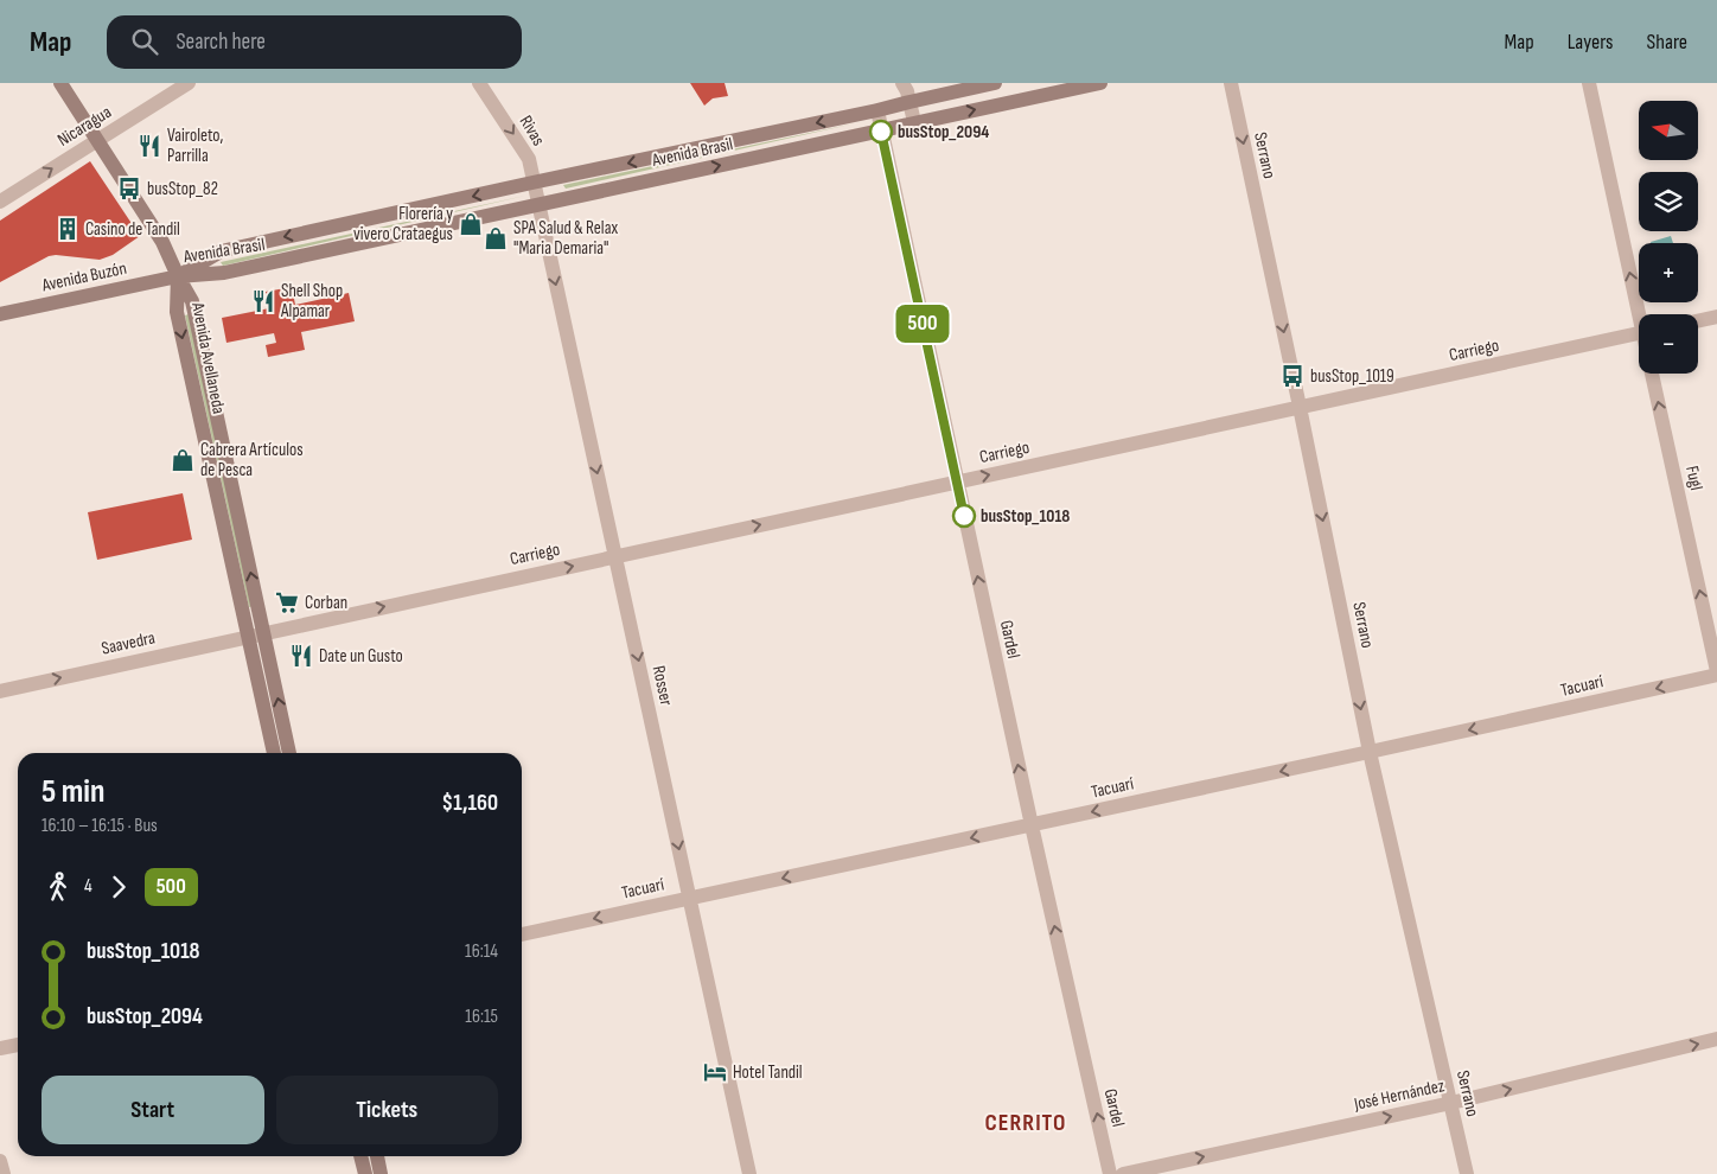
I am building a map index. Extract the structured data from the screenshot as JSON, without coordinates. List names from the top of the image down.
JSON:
{
  "streets": {
    "main road": ["Avenida Brasil", "Avenida Buzón", "Avenida Avellaneda"],
    "street": [
      "Nicaragua",
      "Rivas",
      "Serrano",
      "Carriego",
      "Fugl",
      "Gardel",
      "Saavedra",
      "Rosser",
      "Tacuarí",
      "José Hernández"
    ]
  },
  "crossings": [
    ["Rivas", "Avenida Brasil"],
    ["Rivas", "Rosser"],
    ["Avenida Brasil", "Avenida Buzón"],
    ["Avenida Brasil", "Avenida Avellaneda"],
    ["Avenida Brasil", "Gardel"],
    ["Avenida Brasil", "Rosser"],
    ["Serrano", "Carriego"],
    ["Serrano", "Tacuarí"],
    ["Serrano", "José Hernández"],
    ["Avenida Buzón", "Avenida Avellaneda"],
    ["Carriego", "Avenida Avellaneda"],
    ["Carriego", "Gardel"],
    ["Carriego", "Saavedra"],
    ["Carriego", "Rosser"],
    ["Avenida Avellaneda", "Saavedra"],
    ["Fugl", "Tacuarí"],
    ["Gardel", "Tacuarí"],
    ["Rosser", "Tacuarí"]
  ],
  "one_way": [
    "Nicaragua",
    "Rivas",
    "Serrano",
    "Carriego",
    "Fugl",
    "Gardel",
    "Saavedra",
    "Rosser",
    "Tacuarí",
    "José Hernández"
  ],
  "districts": ["CERRITO"],
  "places": {
    "other": ["busStop_2094", "busStop_1018"],
    "restaurant": ["Vairoleto, Parrilla", "Shell Shop Alpamar", "Date un Gusto"],
    "bus stop": ["busStop_82", "busStop_1019"],
    "shop": ["Florería y vivero Crataegus", "SPA Salud & Relax \"Maria Demaria\"", "Cabrera Artículos de Pesca"],
    "building": ["Casino de Tandil"],
    "supermarket": ["Corban"],
    "hotel": ["Hotel Tandil"]
  },
  "lines": ["bus line 500"],
  "north": "left",
  "page": {
    "header": "Map",
    "search": "Search here",
    "nav": ["Map", "Layers", "Share"],
    "on_map": "500",
    "map_buttons": ["+", "−"],
    "heading": ["5 min", "16:10 – 16:15 · Bus", "$1,160"],
    "legs": ["4", "500"],
    "list": [
      {
        "name": "busStop_1018",
        "value": "16:14"
      },
      {
        "name": "busStop_2094",
        "value": "16:15"
      }
    ],
    "buttons": ["Start", "Tickets"]
  }
}
